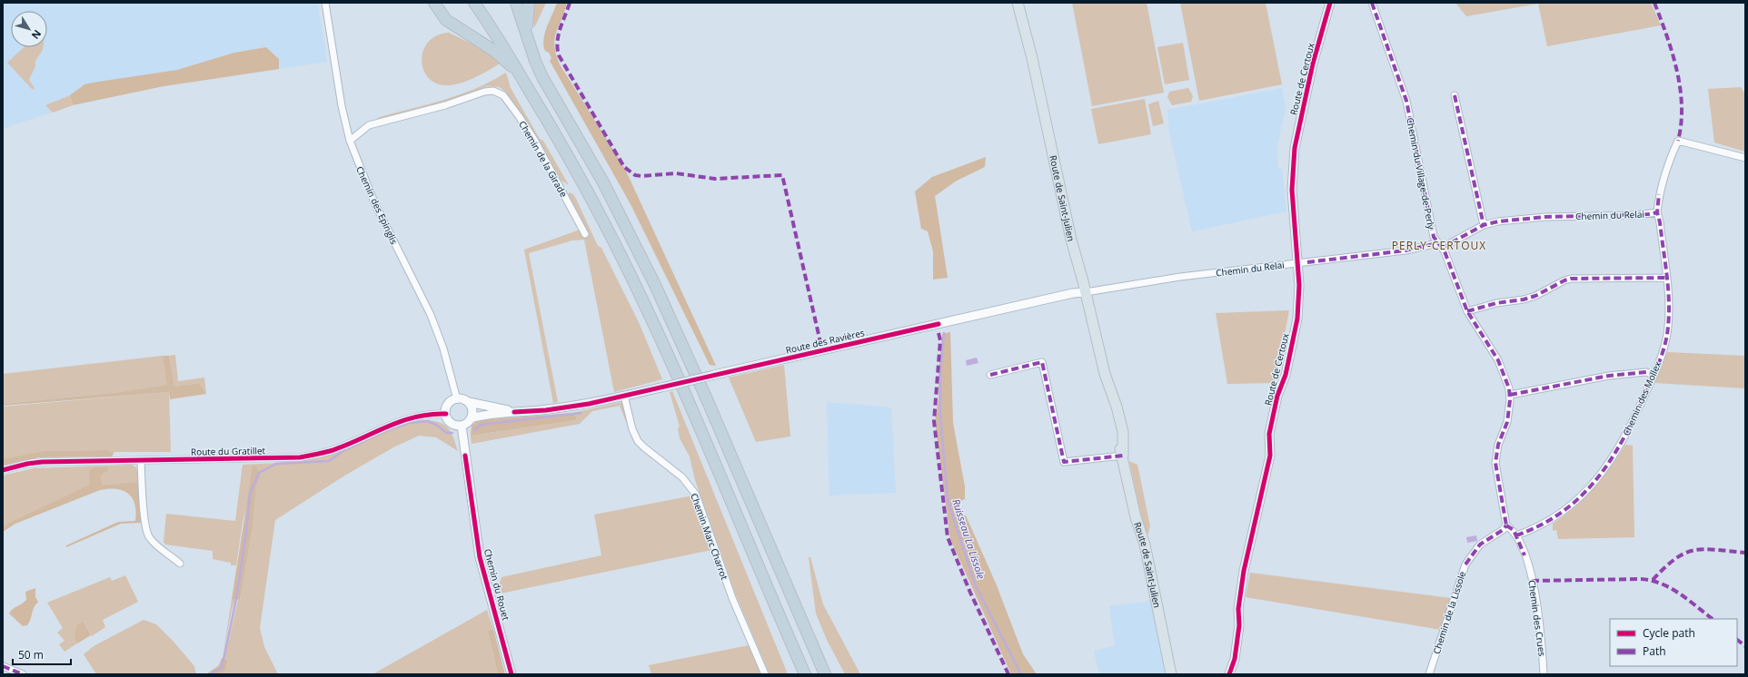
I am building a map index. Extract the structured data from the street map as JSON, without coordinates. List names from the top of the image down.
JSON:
{
  "streets": {
    "main road": ["Route de Saint-Julien"],
    "street": [
      "Route de Certoux",
      "Chemin de la Girade",
      "Chemin du Village-de-Perly",
      "Chemin des Epinglis",
      "Chemin du Relai",
      "Route des Ravières",
      "Chemin des Mollex",
      "Route du Gratillet",
      "Chemin Marc Charrot",
      "Chemin du Rouet",
      "Chemin de la Lissole",
      "Chemin des Crues"
    ]
  },
  "crossings": [
    ["Route de Certoux", "Chemin du Relai"],
    ["Chemin de la Girade", "Chemin des Epinglis"],
    ["Chemin du Village-de-Perly", "Chemin du Relai"],
    ["Chemin du Village-de-Perly", "Chemin de la Lissole"],
    ["Chemin du Village-de-Perly", "Chemin des Crues"],
    ["Route de Saint-Julien", "Chemin du Relai"],
    ["Route de Saint-Julien", "Route des Ravières"],
    ["Chemin des Epinglis", "Route du Gratillet"],
    ["Chemin des Epinglis", "Chemin du Rouet"],
    ["Chemin du Relai", "Route des Ravières"],
    ["Chemin du Relai", "Chemin des Mollex"],
    ["Route des Ravières", "Chemin Marc Charrot"],
    ["Chemin des Mollex", "Chemin des Crues"],
    ["Route du Gratillet", "Chemin du Rouet"],
    ["Chemin de la Lissole", "Chemin des Crues"]
  ],
  "districts": ["PERLY-CERTOUX"],
  "water": ["Ruisseau La Lissole"],
  "legend": ["Cycle path", "Path"],
  "scale_bar": "50 m",
  "north": "bottom right"
}
